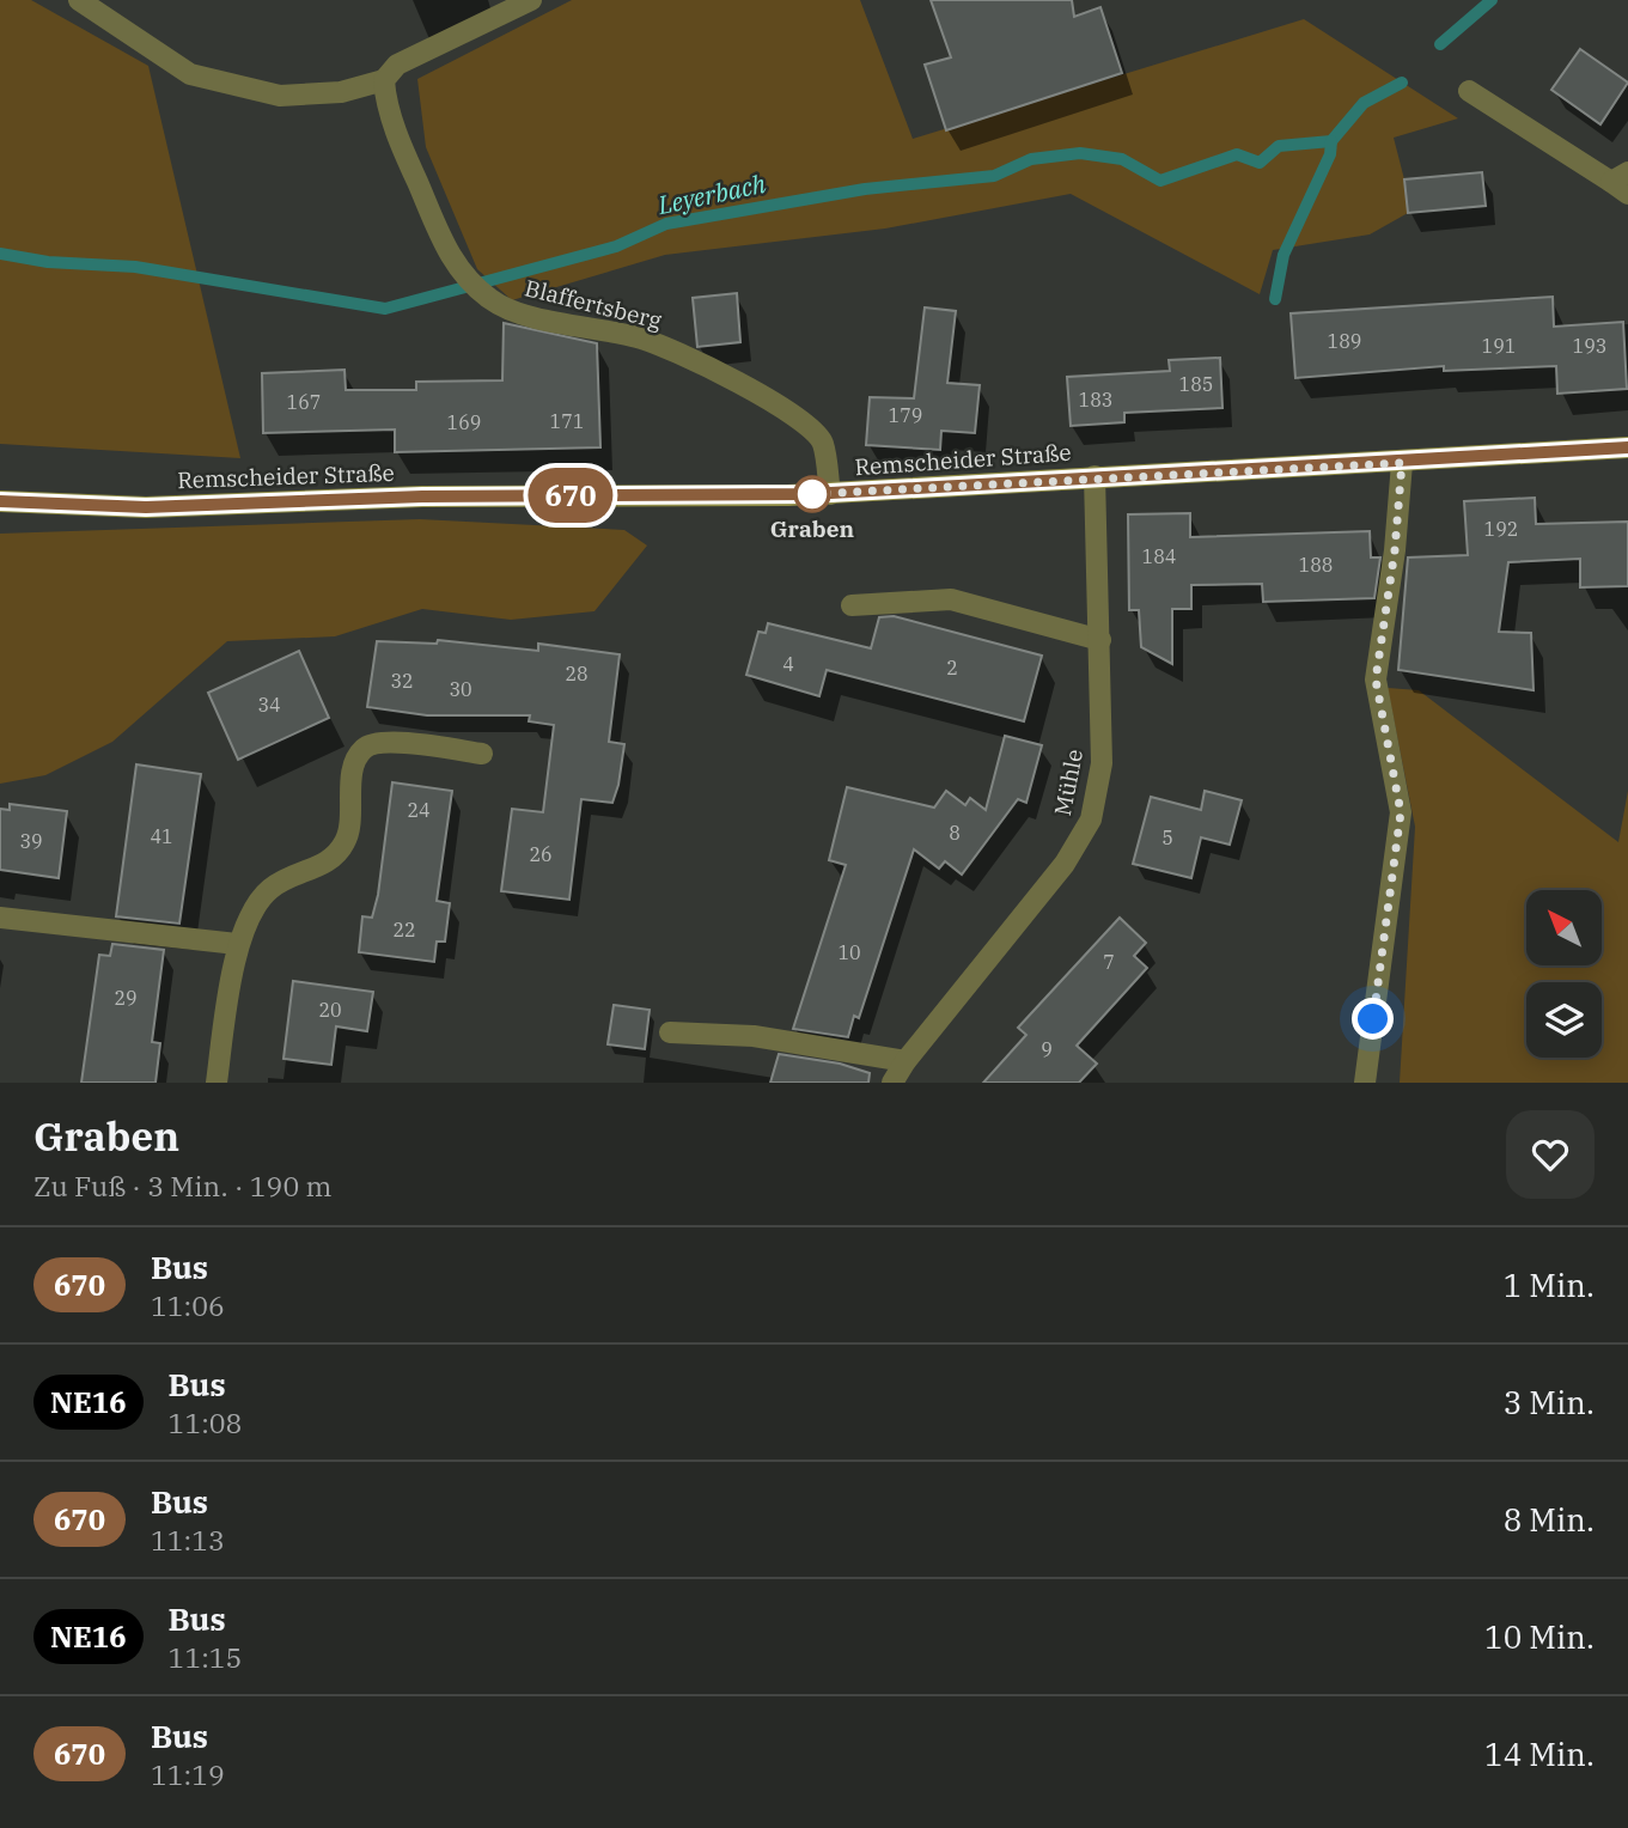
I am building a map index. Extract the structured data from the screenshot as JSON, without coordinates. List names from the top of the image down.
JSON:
{
  "streets": {
    "main road": ["Remscheider Straße"],
    "street": ["Blaffertsberg", "Mühle"]
  },
  "crossings": [
    ["Blaffertsberg", "Remscheider Straße"],
    ["Remscheider Straße", "Mühle"]
  ],
  "water": ["Leyerbach"],
  "places": ["Graben"],
  "lines": ["bus line 670"],
  "house_numbers": [
    "189",
    "191",
    "193",
    "185",
    "183",
    "167",
    "179",
    "171",
    "169",
    "192",
    "184",
    "188",
    "4",
    "2",
    "28",
    "32",
    "30",
    "34",
    "24",
    "8",
    "41",
    "5",
    "39",
    "26",
    "22",
    "10",
    "7",
    "29",
    "20",
    "9"
  ],
  "north": "top left",
  "page": {
    "on_map": "670",
    "heading": ["Graben", "Zu Fuß · 3 Min. · 190 m"],
    "list": [
      {
        "mark": "670",
        "name": "Bus",
        "note": "11:06",
        "value": "1 Min."
      },
      {
        "mark": "NE16",
        "name": "Bus",
        "note": "11:08",
        "value": "3 Min."
      },
      {
        "mark": "670",
        "name": "Bus",
        "note": "11:13",
        "value": "8 Min."
      },
      {
        "mark": "NE16",
        "name": "Bus",
        "note": "11:15",
        "value": "10 Min."
      },
      {
        "mark": "670",
        "name": "Bus",
        "note": "11:19",
        "value": "14 Min."
      }
    ]
  }
}
